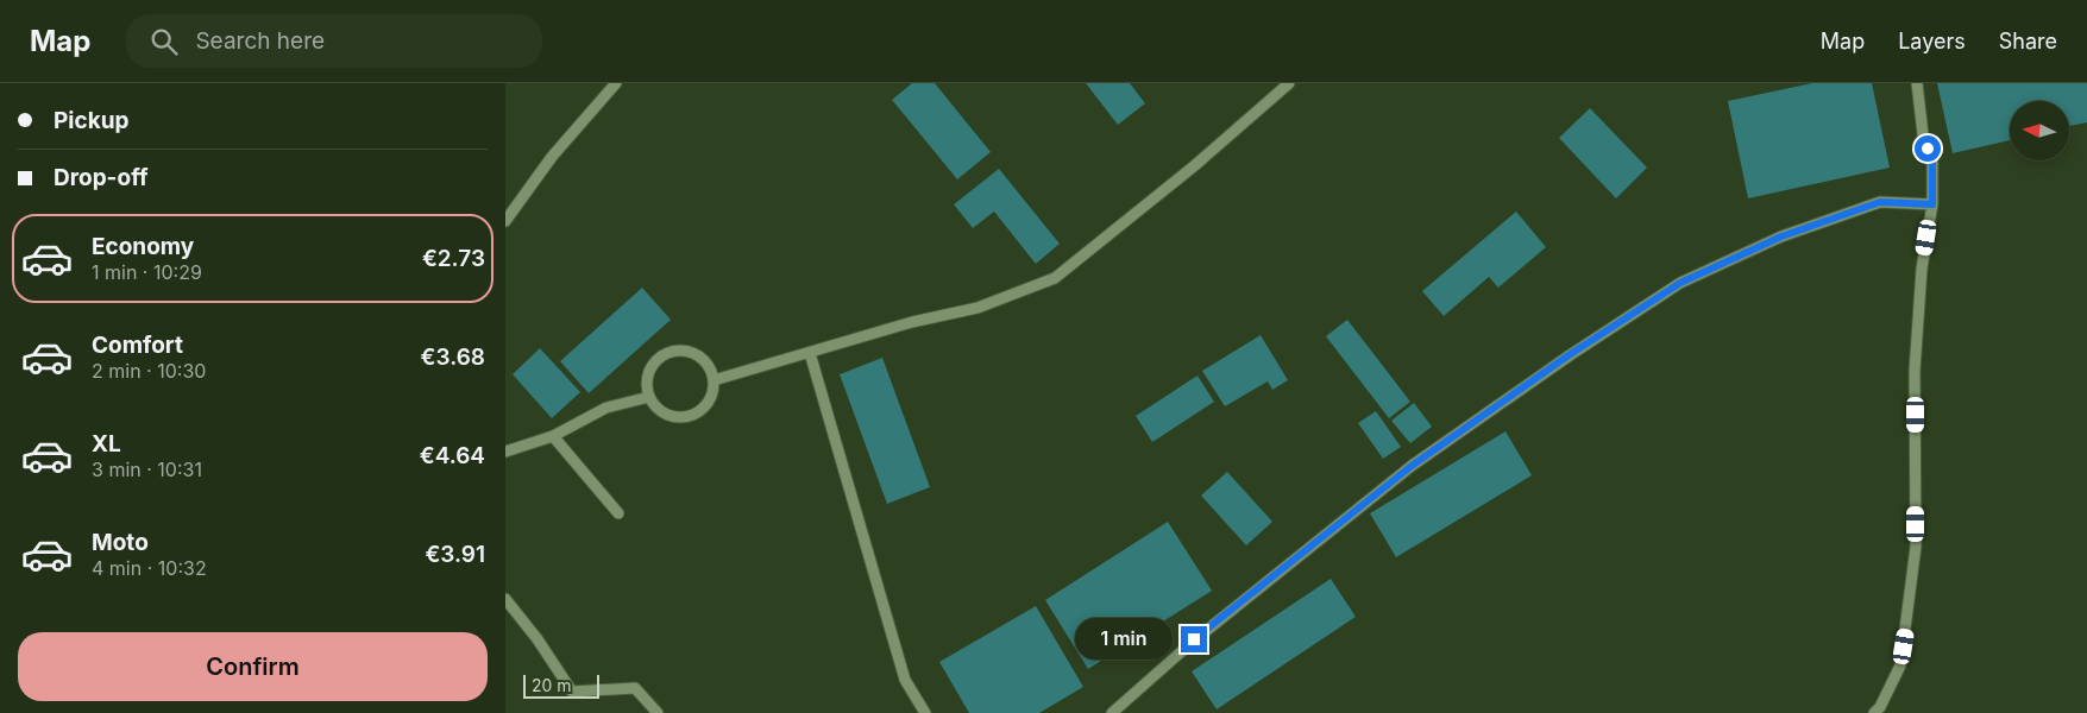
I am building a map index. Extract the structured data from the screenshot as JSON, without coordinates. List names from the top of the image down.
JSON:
{
  "scale_bar": "20 m",
  "north": "left",
  "page": {
    "header": "Map",
    "search": "Search here",
    "nav": ["Map", "Layers", "Share"],
    "banner": ["Pickup", "Drop-off"],
    "list": [
      {
        "name": "Economy",
        "note": "1 min · 10:29",
        "value": "€2.73"
      },
      {
        "name": "Comfort",
        "note": "2 min · 10:30",
        "value": "€3.68"
      },
      {
        "name": "XL",
        "note": "3 min · 10:31",
        "value": "€4.64"
      },
      {
        "name": "Moto",
        "note": "4 min · 10:32",
        "value": "€3.91"
      }
    ],
    "bubble": "1 min",
    "buttons": "Confirm",
    "scale": "20 m"
  }
}
